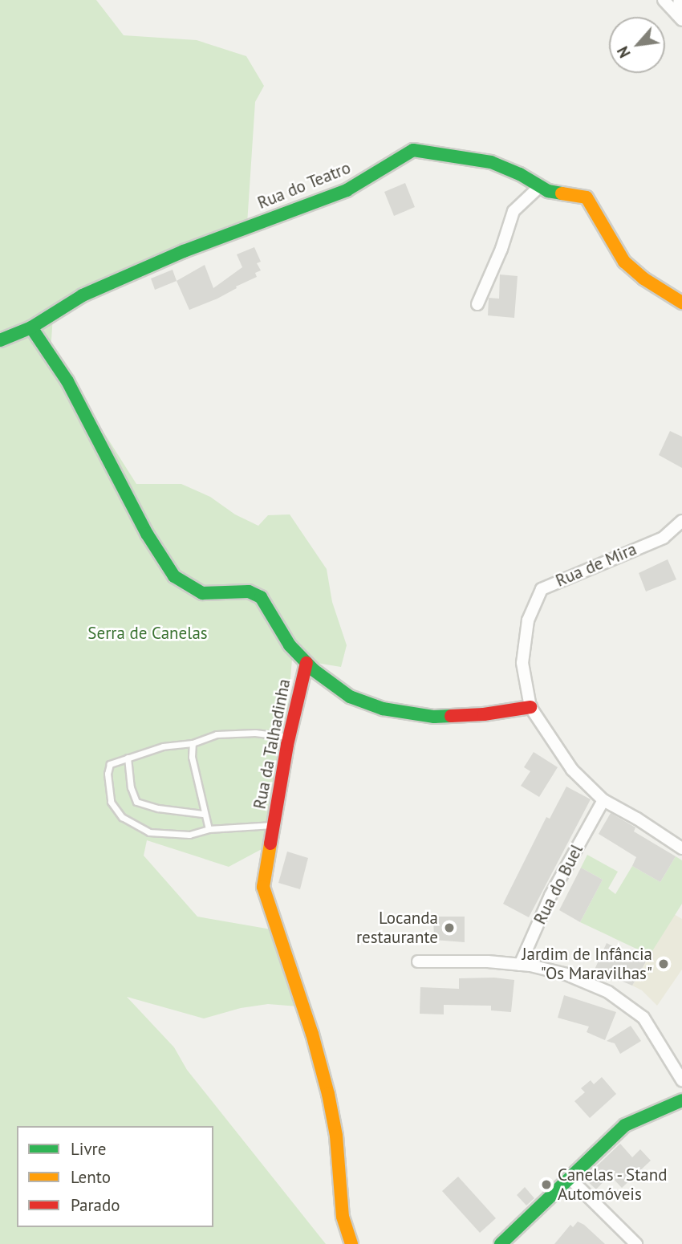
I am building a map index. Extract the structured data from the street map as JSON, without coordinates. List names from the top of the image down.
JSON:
{
  "streets": {
    "street": [
      "Rua do Teatro",
      "Rua de Mira",
      "Rua da Talhadinha",
      "Rua do Buel"
    ]
  },
  "crossings": [
    ["Rua do Teatro", "Rua da Talhadinha"],
    ["Rua de Mira", "Rua do Buel"]
  ],
  "parks": ["Serra de Canelas"],
  "places": ["Locanda restaurante", "Jardim de Infância \"Os Maravilhas\"", "Canelas - Stand Automóveis"],
  "legend": ["Livre", "Lento", "Parado"],
  "north": "bottom left"
}
